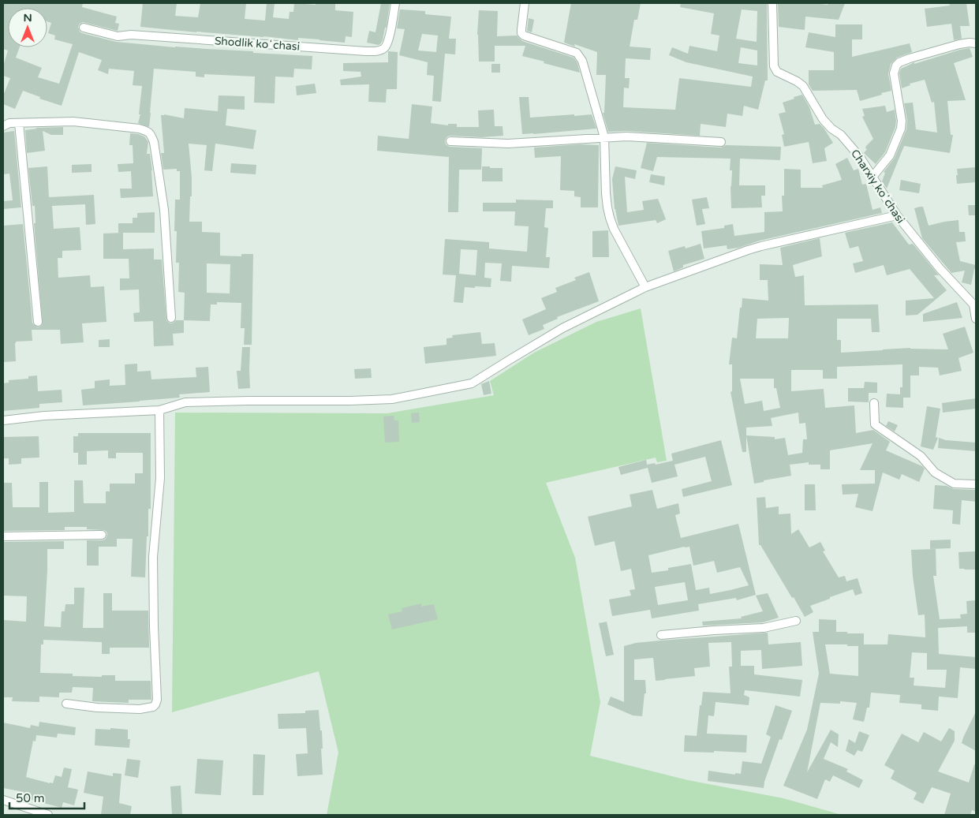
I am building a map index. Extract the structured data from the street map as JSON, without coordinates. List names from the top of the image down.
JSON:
{
  "streets": {
    "street": ["Shodlik koʻchasi", "Charxiy koʻchasi"]
  },
  "scale_bar": "50 m",
  "north": "top"
}
